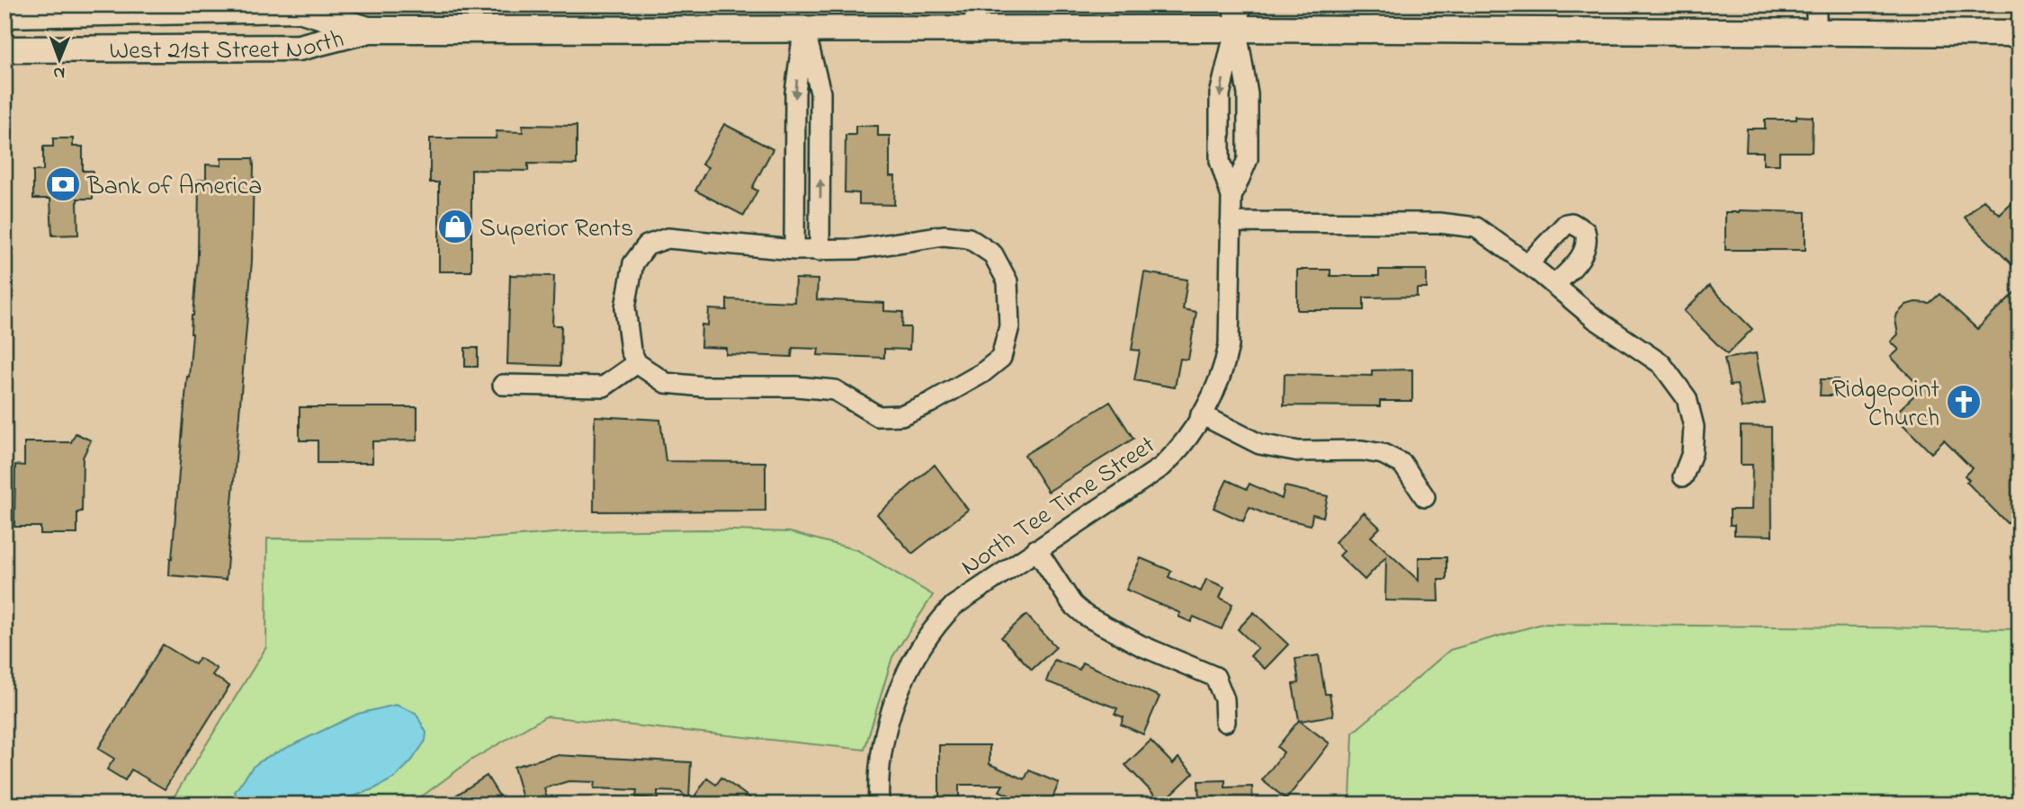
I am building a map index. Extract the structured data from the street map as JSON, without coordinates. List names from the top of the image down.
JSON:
{
  "streets": {
    "main road": ["West 21st Street North"],
    "street": ["North Tee Time Street"]
  },
  "crossings": [
    ["West 21st Street North", "North Tee Time Street"]
  ],
  "places": {
    "bank": ["Bank of America"],
    "shop": ["Superior Rents"],
    "church": ["Ridgepoint Church"]
  },
  "north": "bottom"
}
